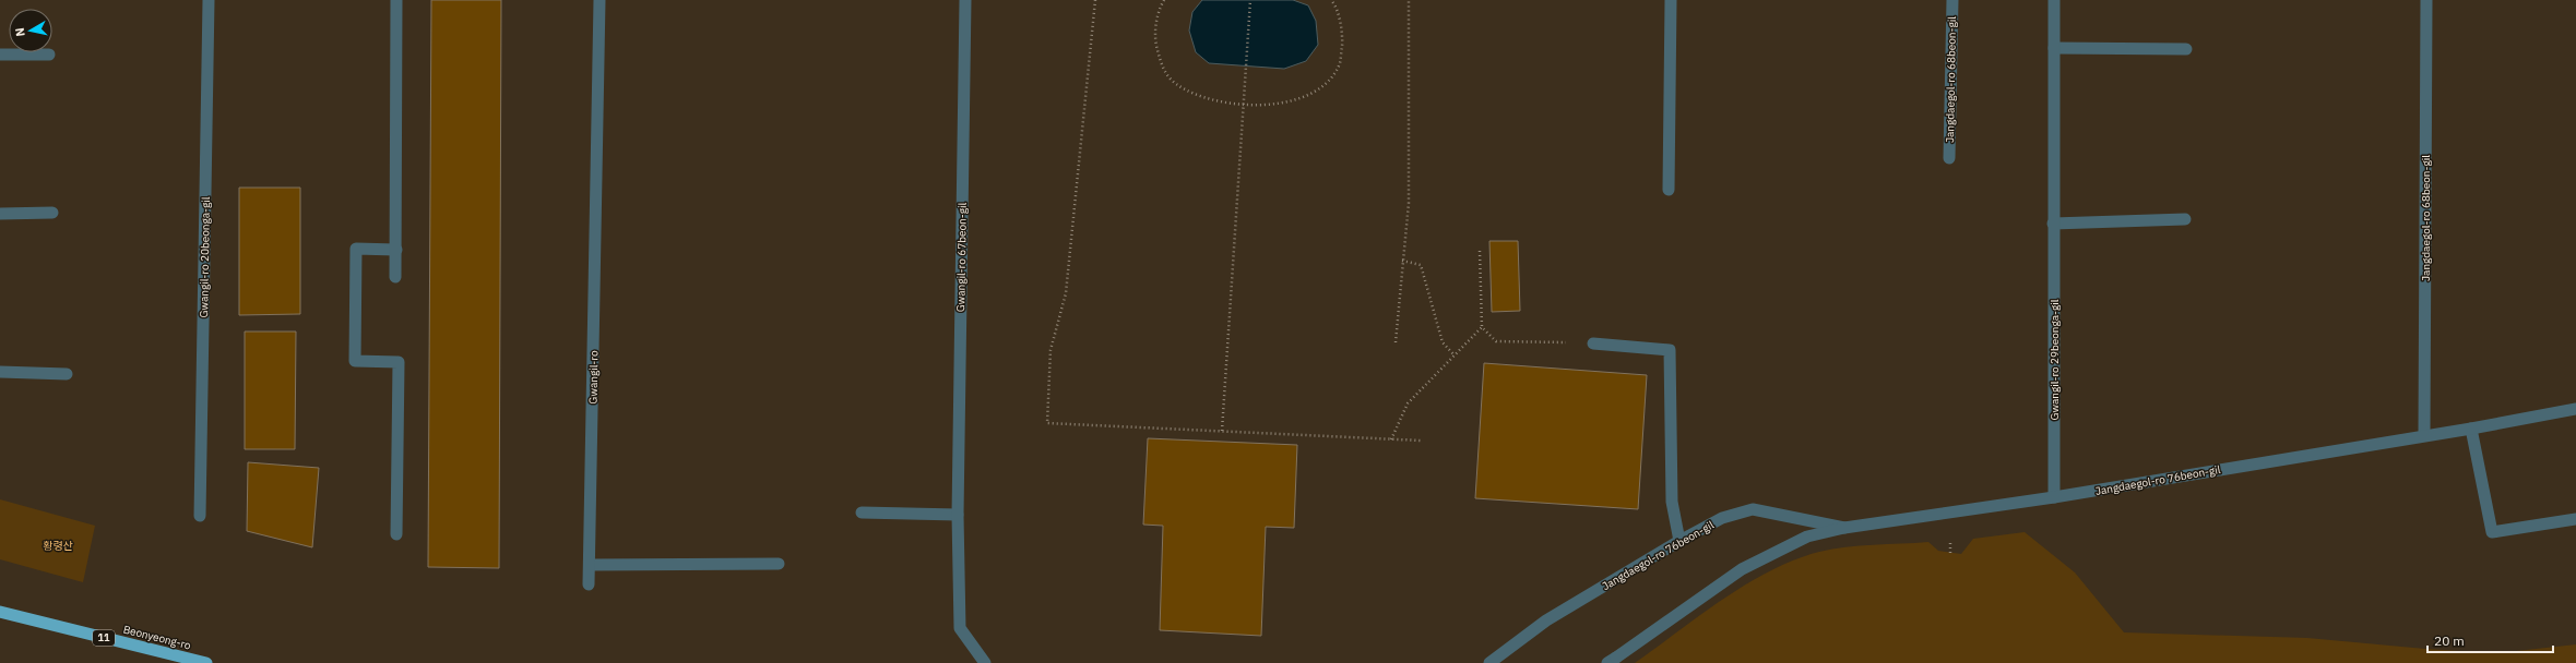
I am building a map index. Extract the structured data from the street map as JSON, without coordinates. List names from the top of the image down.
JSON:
{
  "streets": {
    "highway": ["Beonyeong-ro", "11"],
    "street": [
      "Jangdaegol-ro 68beon-gil",
      "Gwangil-ro 20beonga-gil",
      "Gwangil-ro 67beon-gil",
      "Gwangil-ro 29beonga-gil",
      "Gwangil-ro",
      "Jangdaegol-ro 76beon-gil"
    ]
  },
  "crossings": [
    ["Jangdaegol-ro 68beon-gil", "Jangdaegol-ro 76beon-gil"],
    ["Gwangil-ro 29beonga-gil", "Jangdaegol-ro 76beon-gil"]
  ],
  "parks": ["황령산"],
  "scale_bar": "20 m",
  "north": "left"
}
